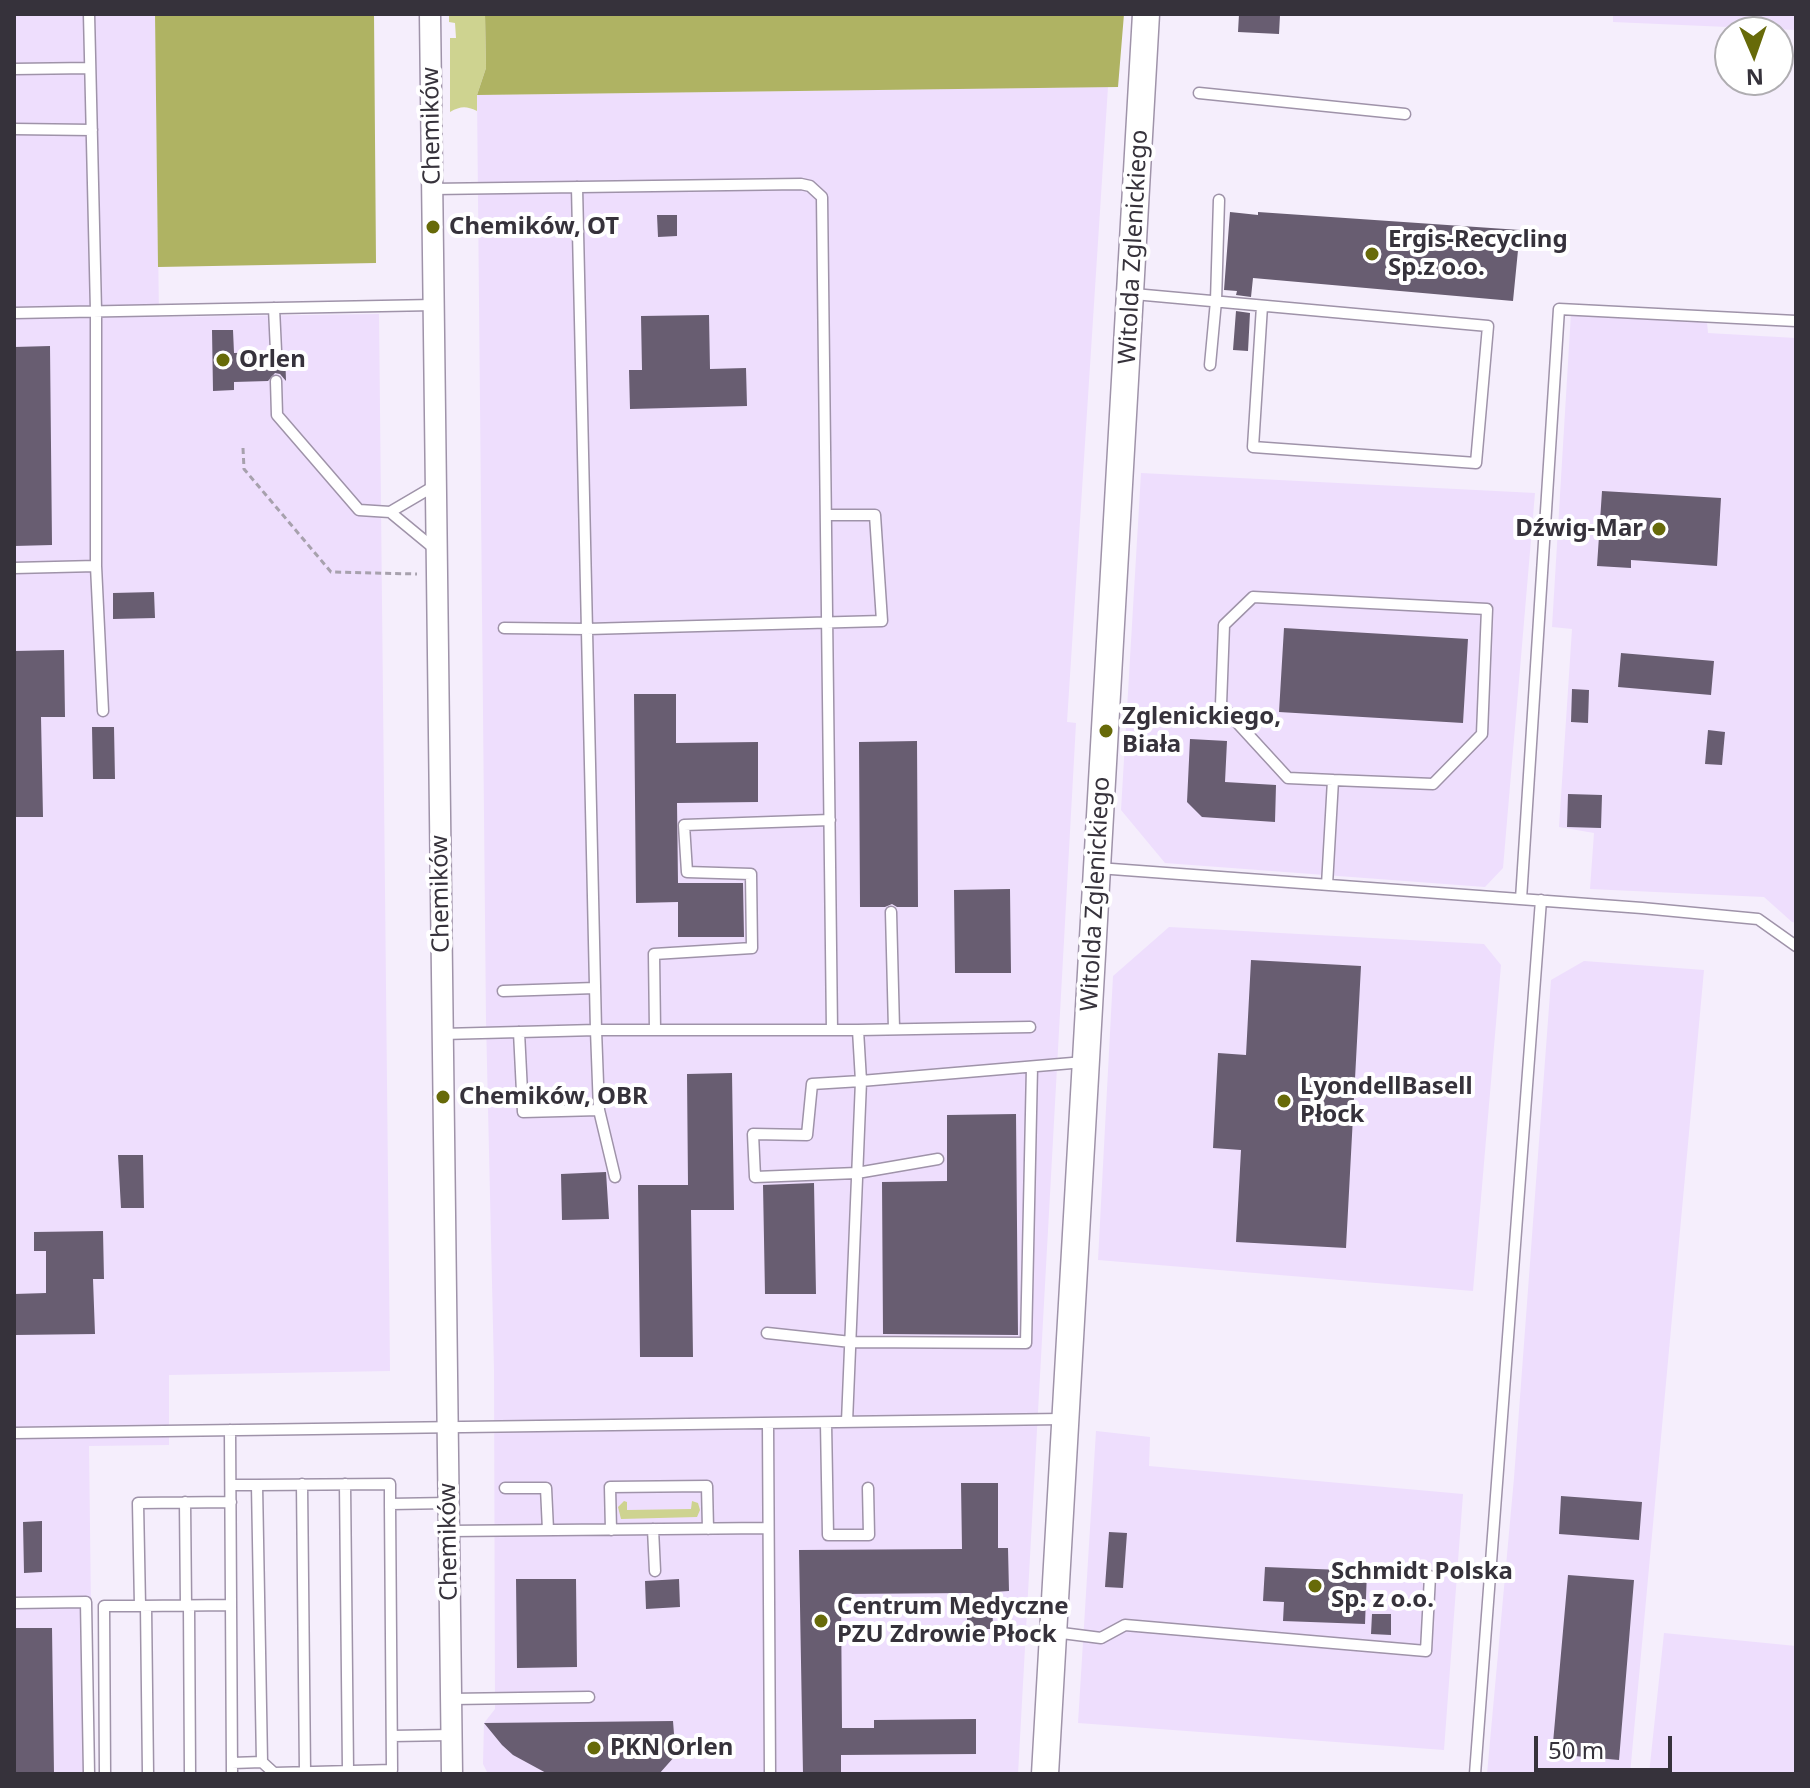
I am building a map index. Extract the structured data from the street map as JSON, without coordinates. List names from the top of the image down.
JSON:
{
  "streets": {
    "street": ["Chemików", "Witolda Zglenickiego"]
  },
  "places": [
    "Chemików, OT",
    "Ergis-Recycling Sp.z o.o.",
    "Orlen",
    "Dźwig-Mar",
    "Zglenickiego, Biała",
    "Chemików, OBR",
    "LyondellBasell Płock",
    "Schmidt Polska Sp. z o.o.",
    "Centrum Medyczne PZU Zdrowie Płock",
    "PKN Orlen"
  ],
  "scale_bar": "50 m",
  "north": "bottom"
}
